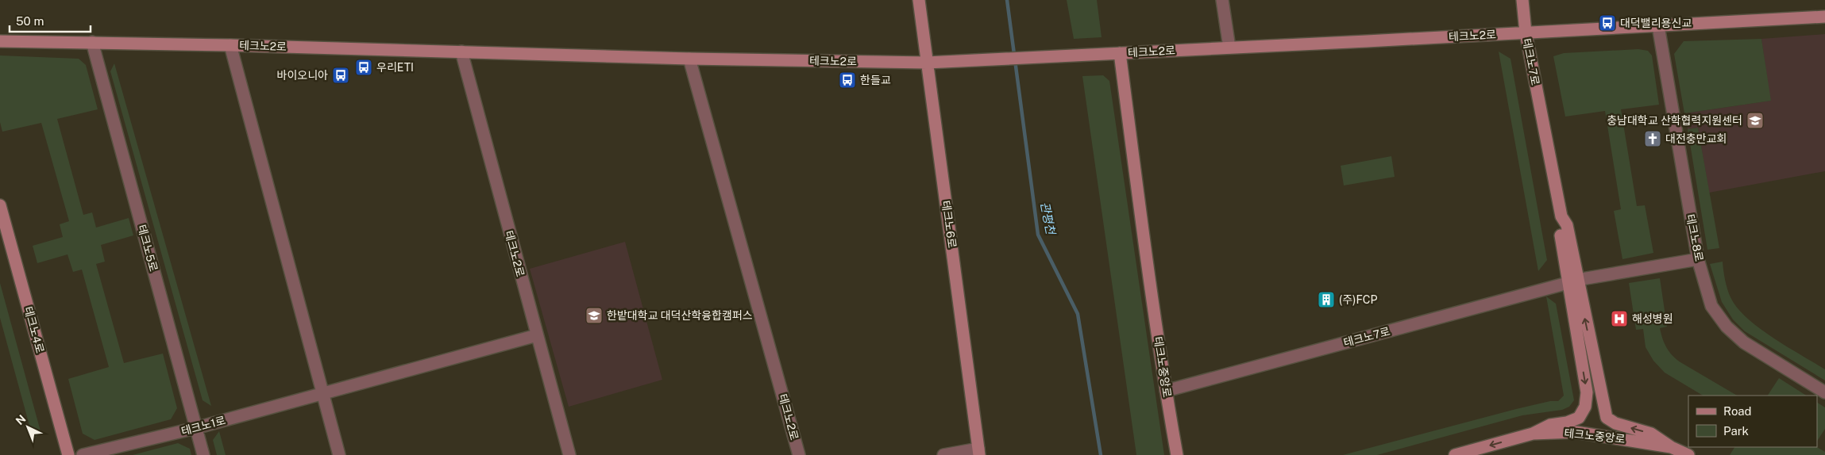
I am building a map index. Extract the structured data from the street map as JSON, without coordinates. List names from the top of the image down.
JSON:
{
  "streets": {
    "main road": [
      "테크노2로",
      "테크노7로",
      "테크노6로",
      "테크노4로",
      "테크노중앙로"
    ],
    "street": ["테크노8로", "테크노5로", "테크노1로"]
  },
  "crossings": [
    ["테크노2로", "테크노7로"],
    ["테크노2로", "테크노6로"],
    ["테크노2로", "테크노8로"],
    ["테크노2로", "테크노5로"],
    ["테크노2로", "테크노중앙로"],
    ["테크노2로", "테크노1로"],
    ["테크노7로", "테크노중앙로"],
    ["테크노5로", "테크노1로"]
  ],
  "water": ["관평천"],
  "places": {
    "bus stop": [
      "대덕밸리용신교",
      "우리ETI",
      "바이오니아",
      "한들교"
    ],
    "school or university": ["충남대학교 산학협력지원센터", "한밭대학교 대덕산학융합캠퍼스"],
    "church": ["대전충만교회"],
    "building": ["(주)FCP"],
    "hospital": ["해성병원"]
  },
  "legend": ["Road", "Park"],
  "scale_bar": "50 m",
  "north": "top left"
}
